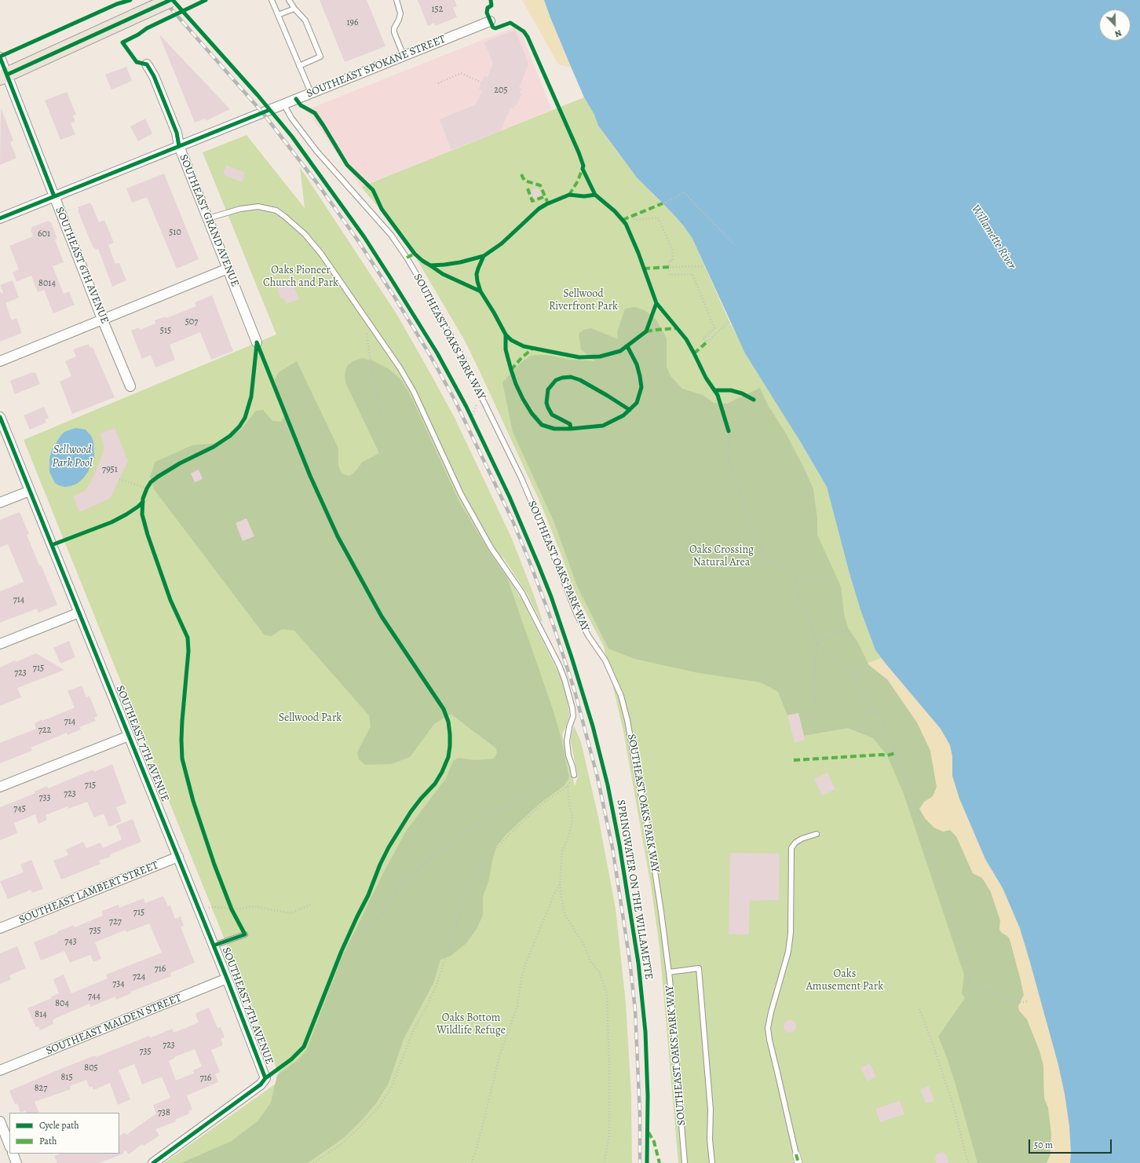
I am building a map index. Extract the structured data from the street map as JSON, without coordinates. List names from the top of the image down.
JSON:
{
  "streets": {
    "street": [
      "SOUTHEAST SPOKANE STREET",
      "SOUTHEAST GRAND AVENUE",
      "SOUTHEAST 6TH AVENUE",
      "SOUTHEAST 7TH AVENUE",
      "SOUTHEAST LAMBERT STREET",
      "SOUTHEAST MALDEN STREET"
    ],
    "lane": ["SOUTHEAST OAKS PARK WAY"],
    "cycle path": ["SPRINGWATER ON THE WILLAMETTE"]
  },
  "crossings": [
    ["SOUTHEAST SPOKANE STREET", "SOUTHEAST GRAND AVENUE"],
    ["SOUTHEAST SPOKANE STREET", "SOUTHEAST 6TH AVENUE"],
    ["SOUTHEAST SPOKANE STREET", "SOUTHEAST OAKS PARK WAY"],
    ["SOUTHEAST 7TH AVENUE", "SOUTHEAST LAMBERT STREET"],
    ["SOUTHEAST 7TH AVENUE", "SOUTHEAST MALDEN STREET"]
  ],
  "water": ["Willamette River", "Sellwood Park Pool"],
  "parks": [
    "Oaks Pioneer Church and Park",
    "Sellwood Riverfront Park",
    "Oaks Crossing Natural Area",
    "Sellwood Park",
    "Oaks Amusement Park",
    "Oaks Bottom Wildlife Refuge"
  ],
  "house_numbers": [
    "152",
    "196",
    "205",
    "510",
    "601",
    "8014",
    "507",
    "515",
    "7951",
    "714",
    "715",
    "723",
    "714",
    "722",
    "715",
    "723",
    "733",
    "745",
    "715",
    "727",
    "735",
    "743",
    "716",
    "724",
    "734",
    "744",
    "804",
    "814",
    "723",
    "735",
    "805",
    "815",
    "716",
    "827",
    "738"
  ],
  "legend": ["Cycle path", "Path"],
  "scale_bar": "50 m",
  "north": "bottom"
}
